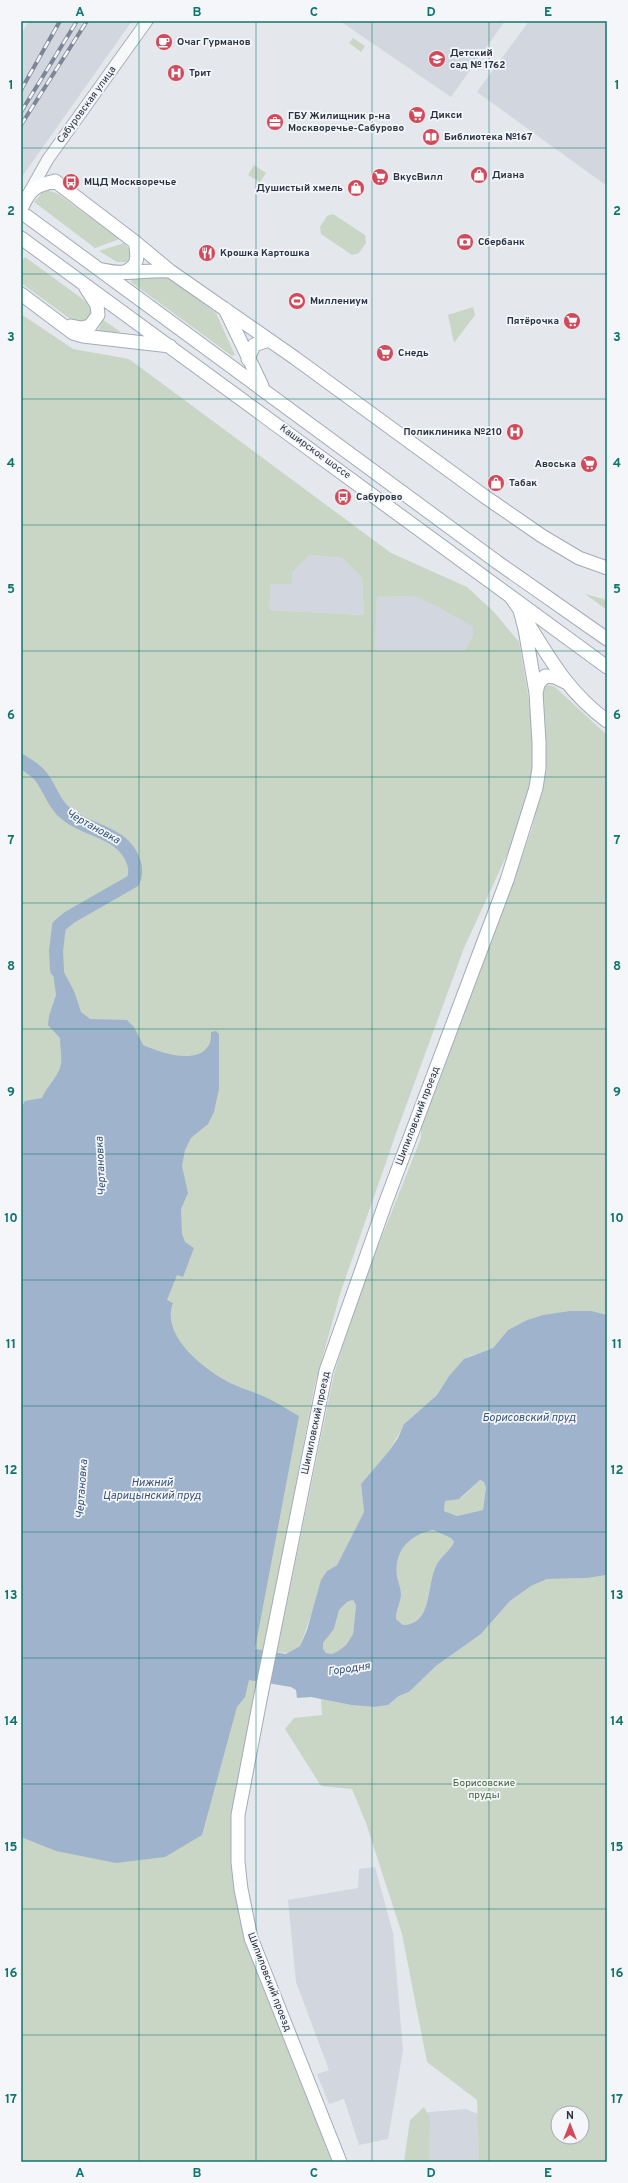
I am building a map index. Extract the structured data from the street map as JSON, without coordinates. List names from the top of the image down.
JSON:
{
  "streets": {
    "main road": ["Каширское шоссе", "Шипиловский проезд"],
    "street": ["Сабуровская улица"]
  },
  "crossings": [
    ["Каширское шоссе", "Шипиловский проезд"]
  ],
  "water": [
    "Чертановка",
    "Борисовский пруд",
    "Нижний Царицынский пруд",
    "Городня"
  ],
  "parks": ["Борисовские пруды"],
  "places": {
    "cafe": ["Очаг Гурманов"],
    "school or university": ["Детский сад № 1762"],
    "hospital": ["Трит", "Поликлиника №210"],
    "supermarket": [
      "Дикси",
      "ВкусВилл",
      "Пятёрочка",
      "Снедь",
      "Авоська"
    ],
    "office": ["ГБУ Жилищник р-на Москворечье-Сабурово"],
    "library": ["Библиотека №167"],
    "shop": ["Диана", "Душистый хмель", "Табак"],
    "bus stop": ["МЦД Москворечье", "Сабурово"],
    "bank": ["Сбербанк"],
    "restaurant": ["Крошка Картошка"],
    "sports": ["Миллениум"]
  },
  "north": "top",
  "grid": {
    "columns": [
      "A",
      "B",
      "C",
      "D",
      "E"
    ],
    "rows": [
      "1",
      "2",
      "3",
      "4",
      "5",
      "6",
      "7",
      "8",
      "9",
      "10",
      "11",
      "12",
      "13",
      "14",
      "15",
      "16",
      "17"
    ]
  }
}
